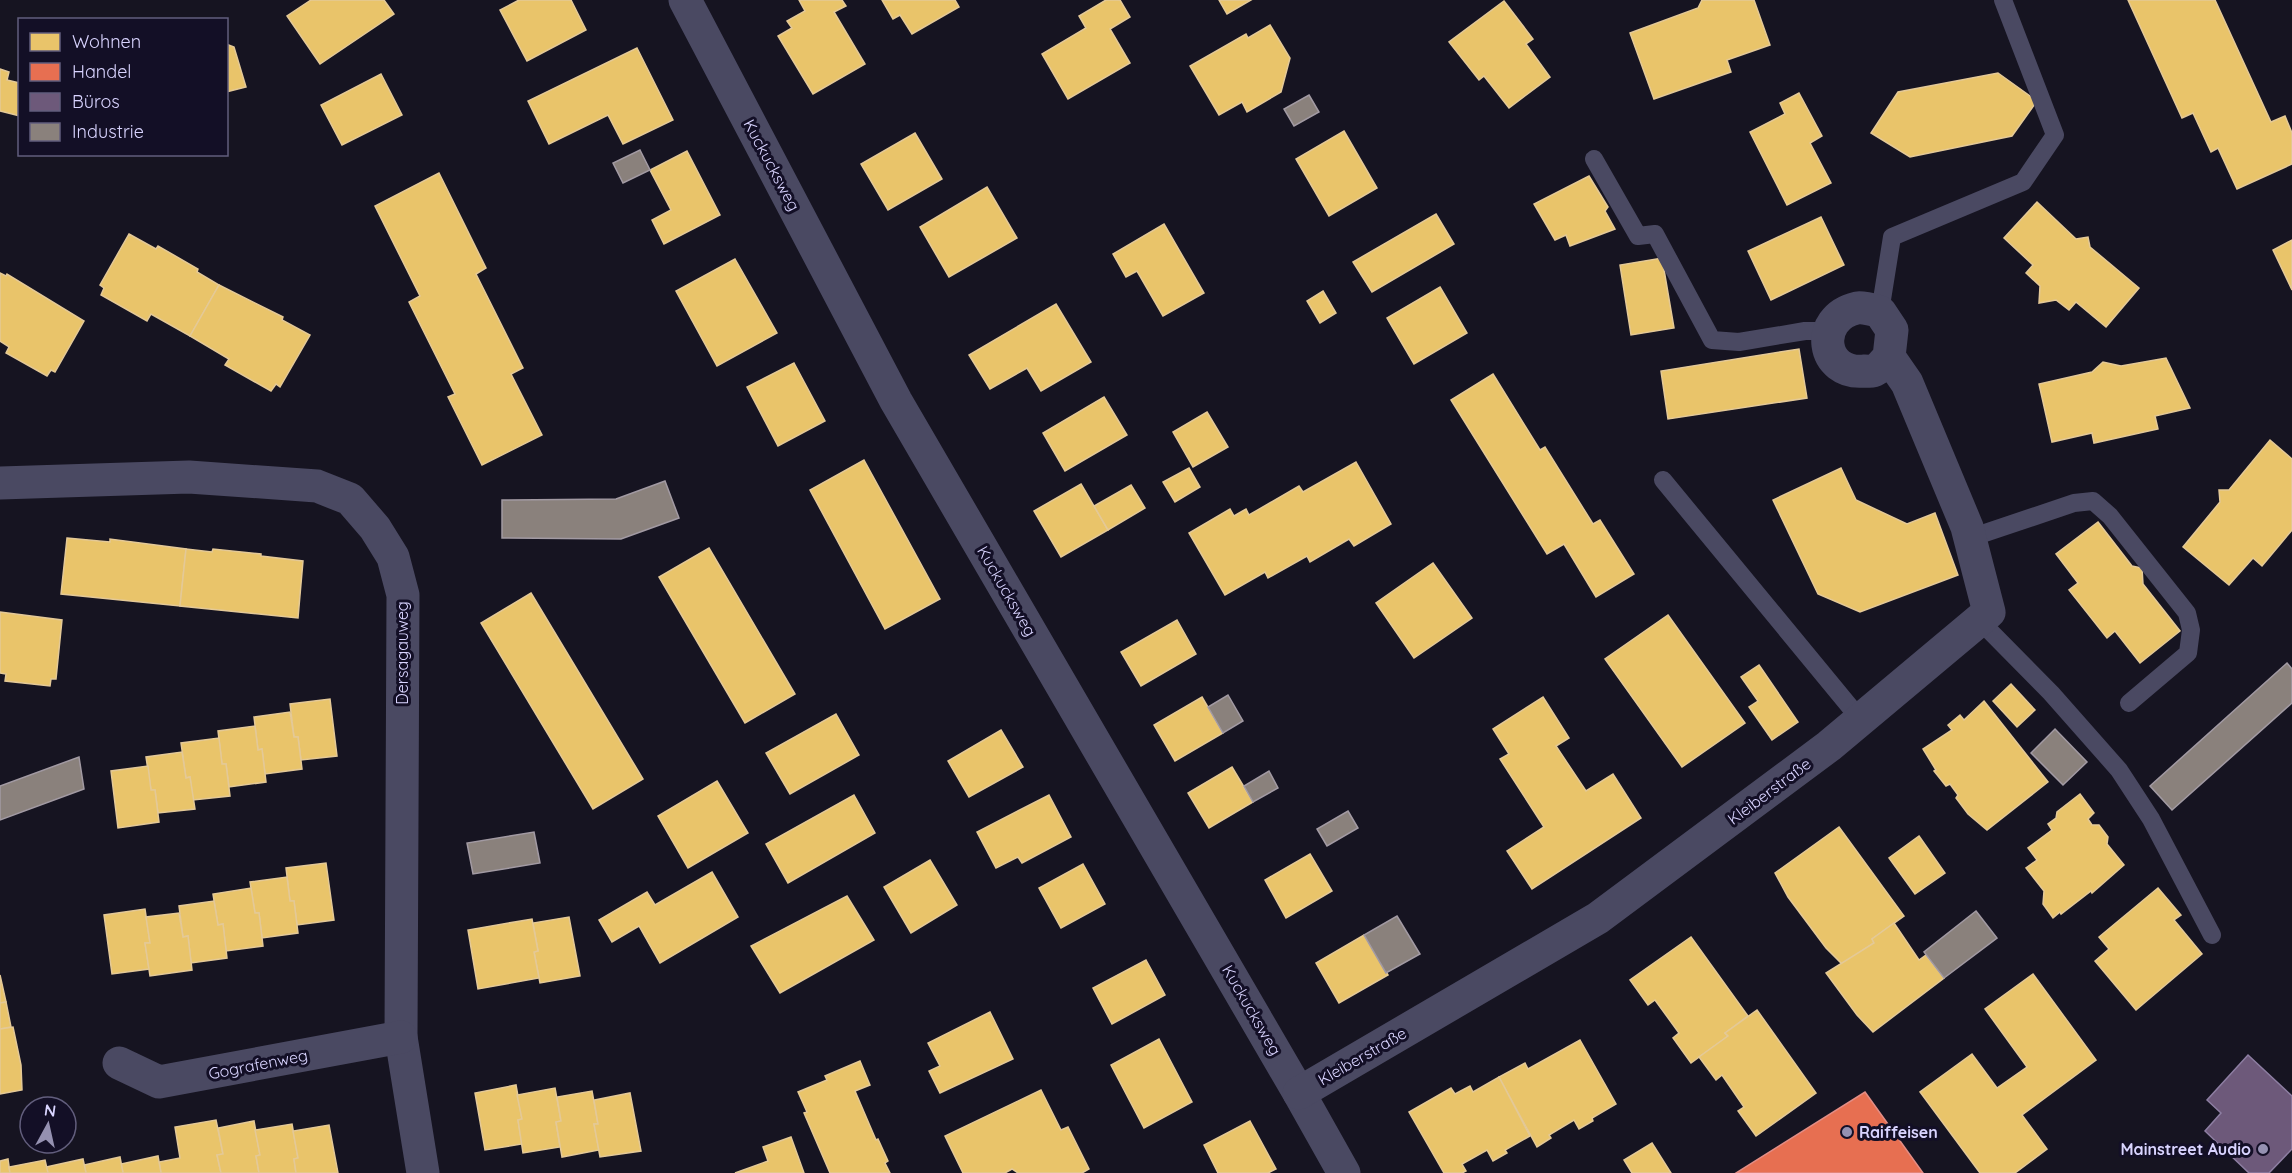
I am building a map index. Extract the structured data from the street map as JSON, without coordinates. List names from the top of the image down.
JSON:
{
  "streets": {
    "street": [
      "Kuckucksweg",
      "Dersagauweg",
      "Kleiberstraße",
      "Gografenweg"
    ]
  },
  "crossings": [
    ["Kuckucksweg", "Kleiberstraße"],
    ["Dersagauweg", "Gografenweg"]
  ],
  "places": ["Raiffeisen", "Mainstreet Audio"],
  "legend": [
    "Wohnen",
    "Handel",
    "Büros",
    "Industrie"
  ],
  "north": "top"
}
